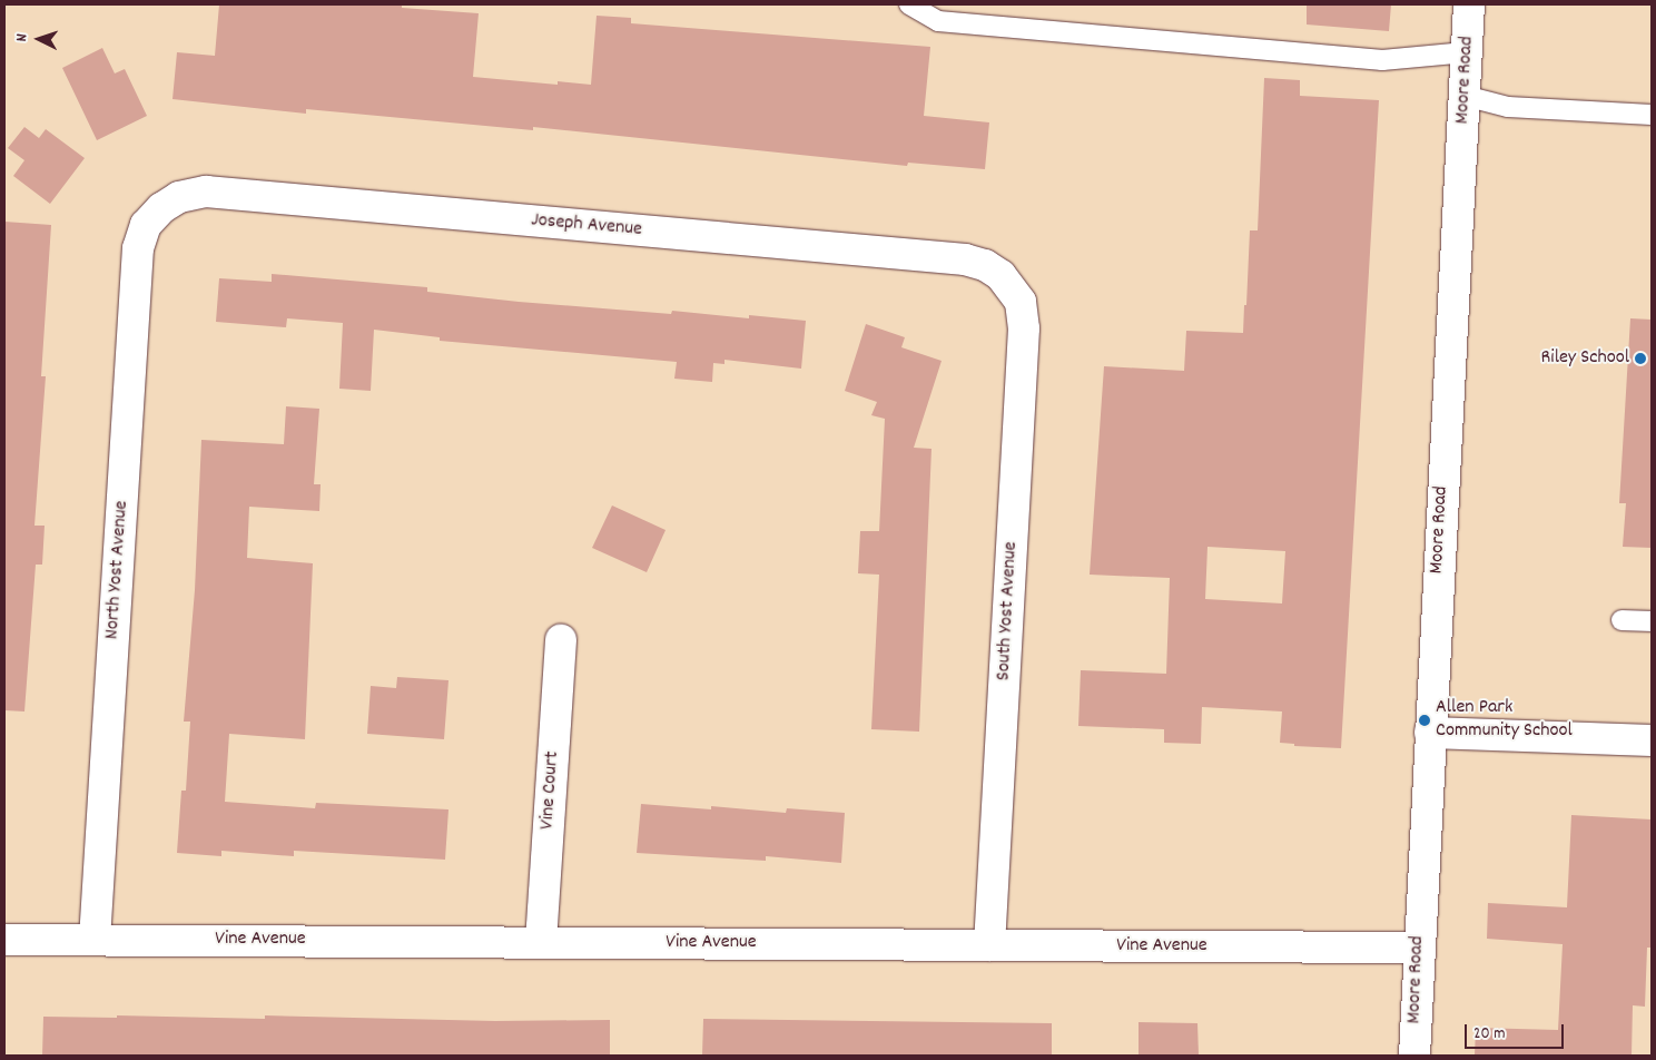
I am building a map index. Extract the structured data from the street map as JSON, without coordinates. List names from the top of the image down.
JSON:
{
  "streets": {
    "street": [
      "Moore Road",
      "Joseph Avenue",
      "North Yost Avenue",
      "South Yost Avenue",
      "Vine Court",
      "Vine Avenue"
    ]
  },
  "crossings": [
    ["Moore Road", "Vine Avenue"],
    ["Joseph Avenue", "North Yost Avenue"],
    ["Joseph Avenue", "South Yost Avenue"],
    ["North Yost Avenue", "Vine Avenue"],
    ["South Yost Avenue", "Vine Avenue"],
    ["Vine Court", "Vine Avenue"]
  ],
  "places": ["Riley School", "Allen Park Community School"],
  "scale_bar": "20 m",
  "north": "left"
}
